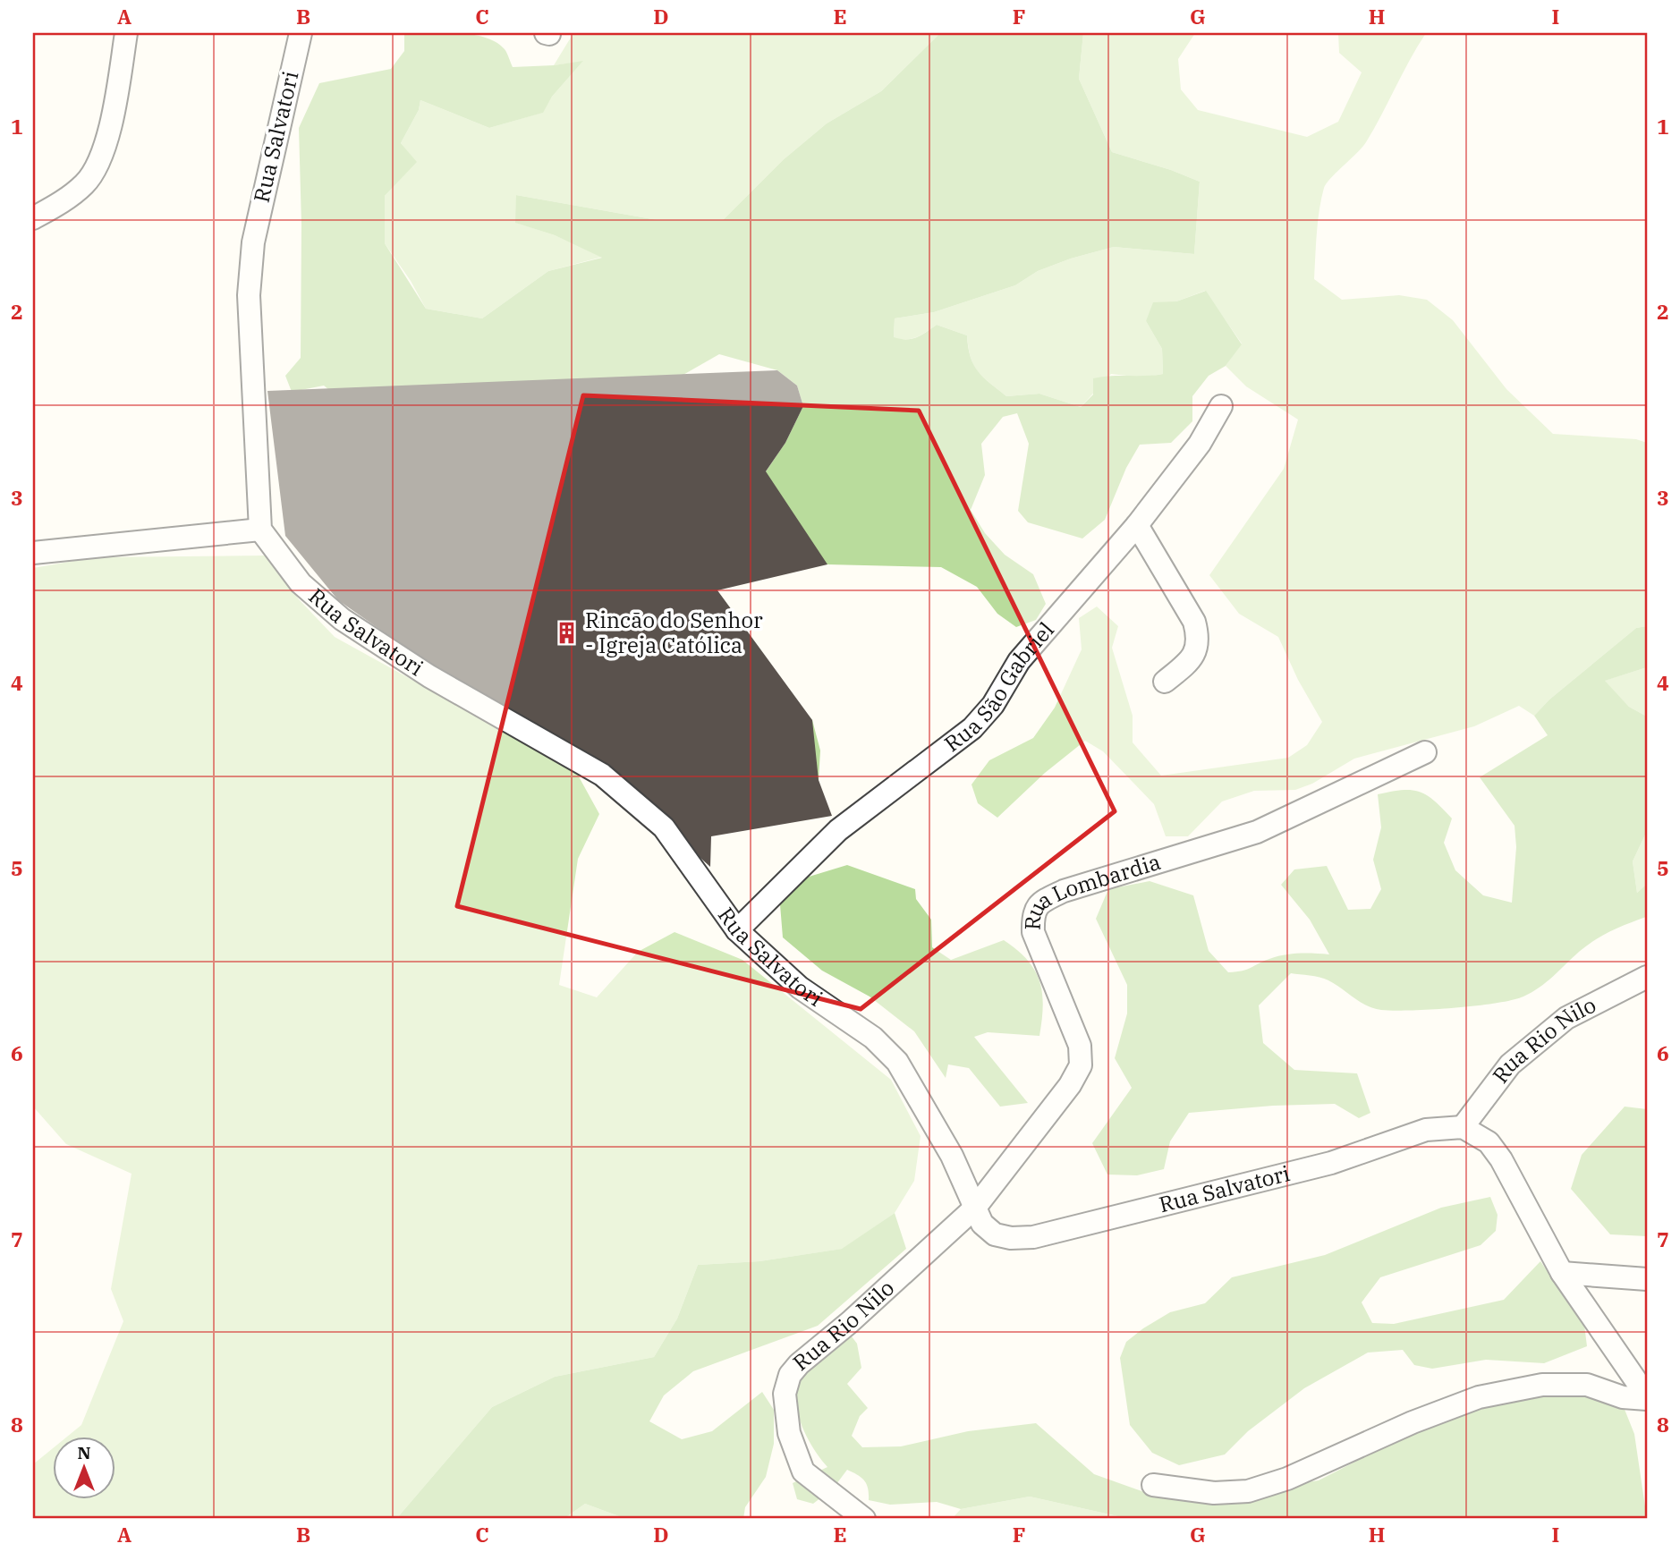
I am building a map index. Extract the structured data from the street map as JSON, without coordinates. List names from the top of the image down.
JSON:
{
  "streets": {
    "street": [
      "Rua Salvatori",
      "Rua São Gabriel",
      "Rua Lombardia",
      "Rua Rio Nilo"
    ]
  },
  "crossings": [
    ["Rua Salvatori", "Rua São Gabriel"],
    ["Rua Salvatori", "Rua Lombardia"],
    ["Rua Salvatori", "Rua Rio Nilo"],
    ["Rua Lombardia", "Rua Rio Nilo"]
  ],
  "places": {
    "building": ["Rincão do Senhor - Igreja Católica"]
  },
  "north": "top",
  "grid": {
    "columns": [
      "A",
      "B",
      "C",
      "D",
      "E",
      "F",
      "G",
      "H",
      "I"
    ],
    "rows": [
      "1",
      "2",
      "3",
      "4",
      "5",
      "6",
      "7",
      "8"
    ]
  }
}
